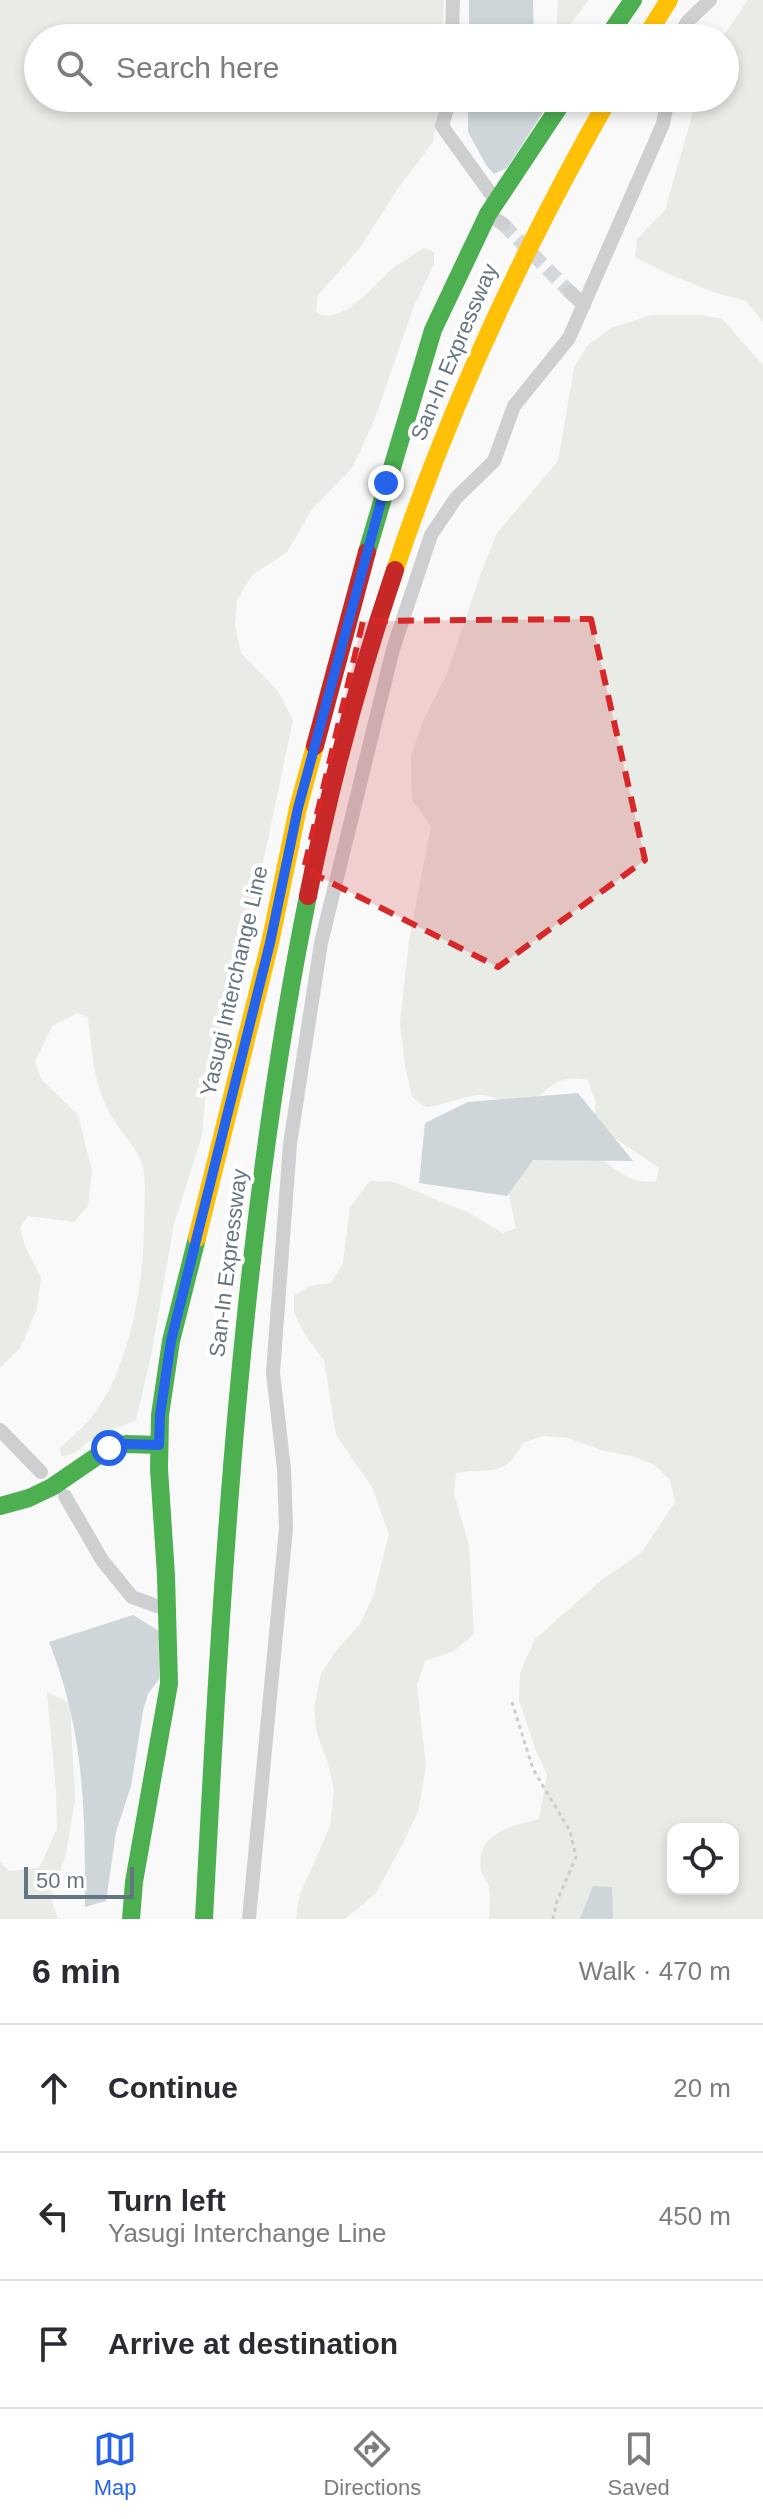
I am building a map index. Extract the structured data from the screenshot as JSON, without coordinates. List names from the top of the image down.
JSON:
{
  "streets": {
    "main road": ["San-In Expressway", "Yasugi Interchange Line"]
  },
  "scale_bar": "50 m",
  "page": {
    "search": "Search here",
    "scale": "50 m",
    "heading": ["6 min", "Walk · 470 m"],
    "list": [
      ["Continue", "20 m"],
      ["Turn left", "Yasugi Interchange Line", "450 m"],
      "Arrive at destination"
    ],
    "nav": ["Map", "Directions", "Saved"]
  }
}
